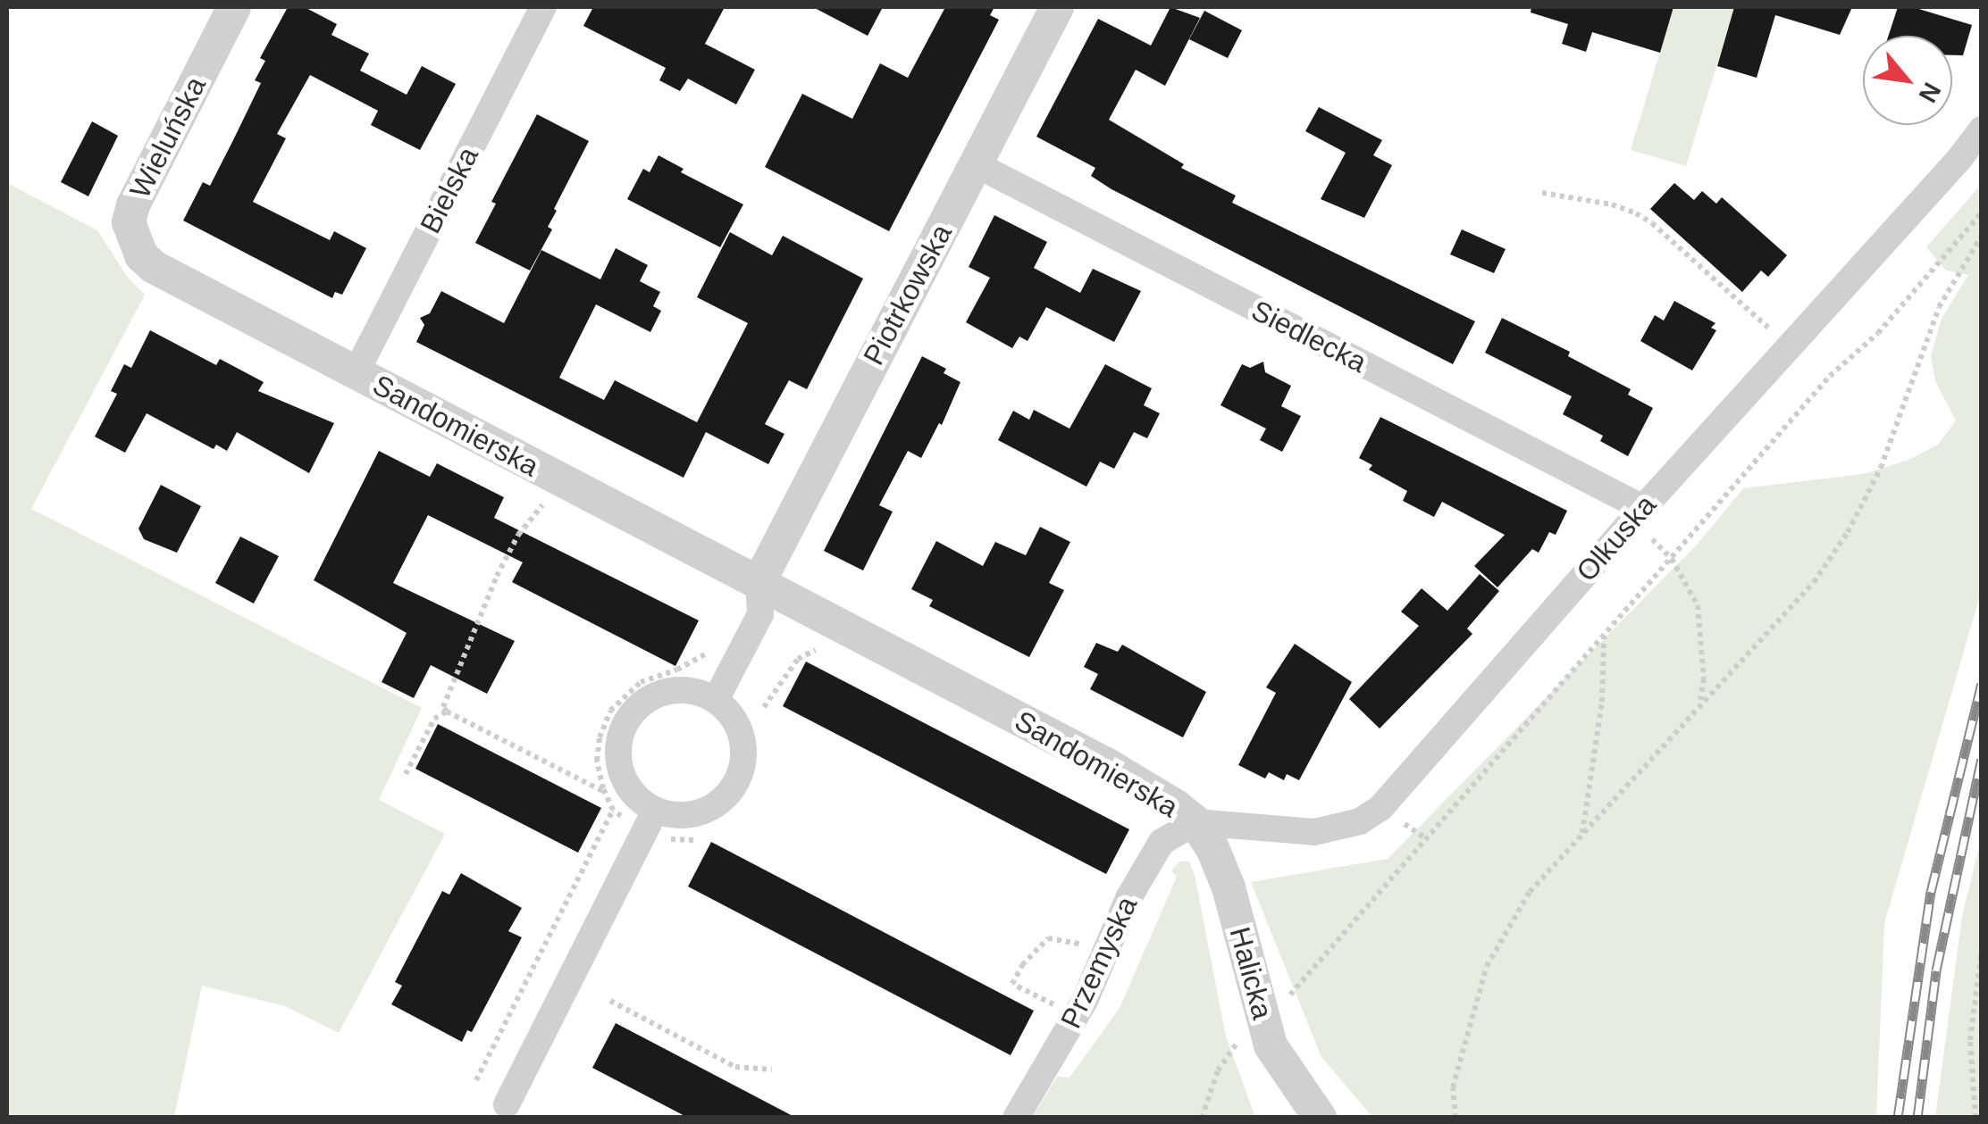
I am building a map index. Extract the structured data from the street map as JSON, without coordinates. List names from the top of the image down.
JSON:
{
  "streets": {
    "street": [
      "Wieluńska",
      "Bielska",
      "Piotrkowska",
      "Siedlecka",
      "Sandomierska",
      "Olkuska",
      "Przemyska",
      "Halicka"
    ]
  },
  "crossings": [
    ["Wieluńska", "Sandomierska"],
    ["Bielska", "Sandomierska"],
    ["Piotrkowska", "Siedlecka"],
    ["Piotrkowska", "Sandomierska"],
    ["Siedlecka", "Olkuska"],
    ["Sandomierska", "Olkuska"],
    ["Sandomierska", "Przemyska"],
    ["Sandomierska", "Halicka"],
    ["Olkuska", "Przemyska"],
    ["Olkuska", "Halicka"],
    ["Przemyska", "Halicka"]
  ],
  "north": "bottom right"
}
